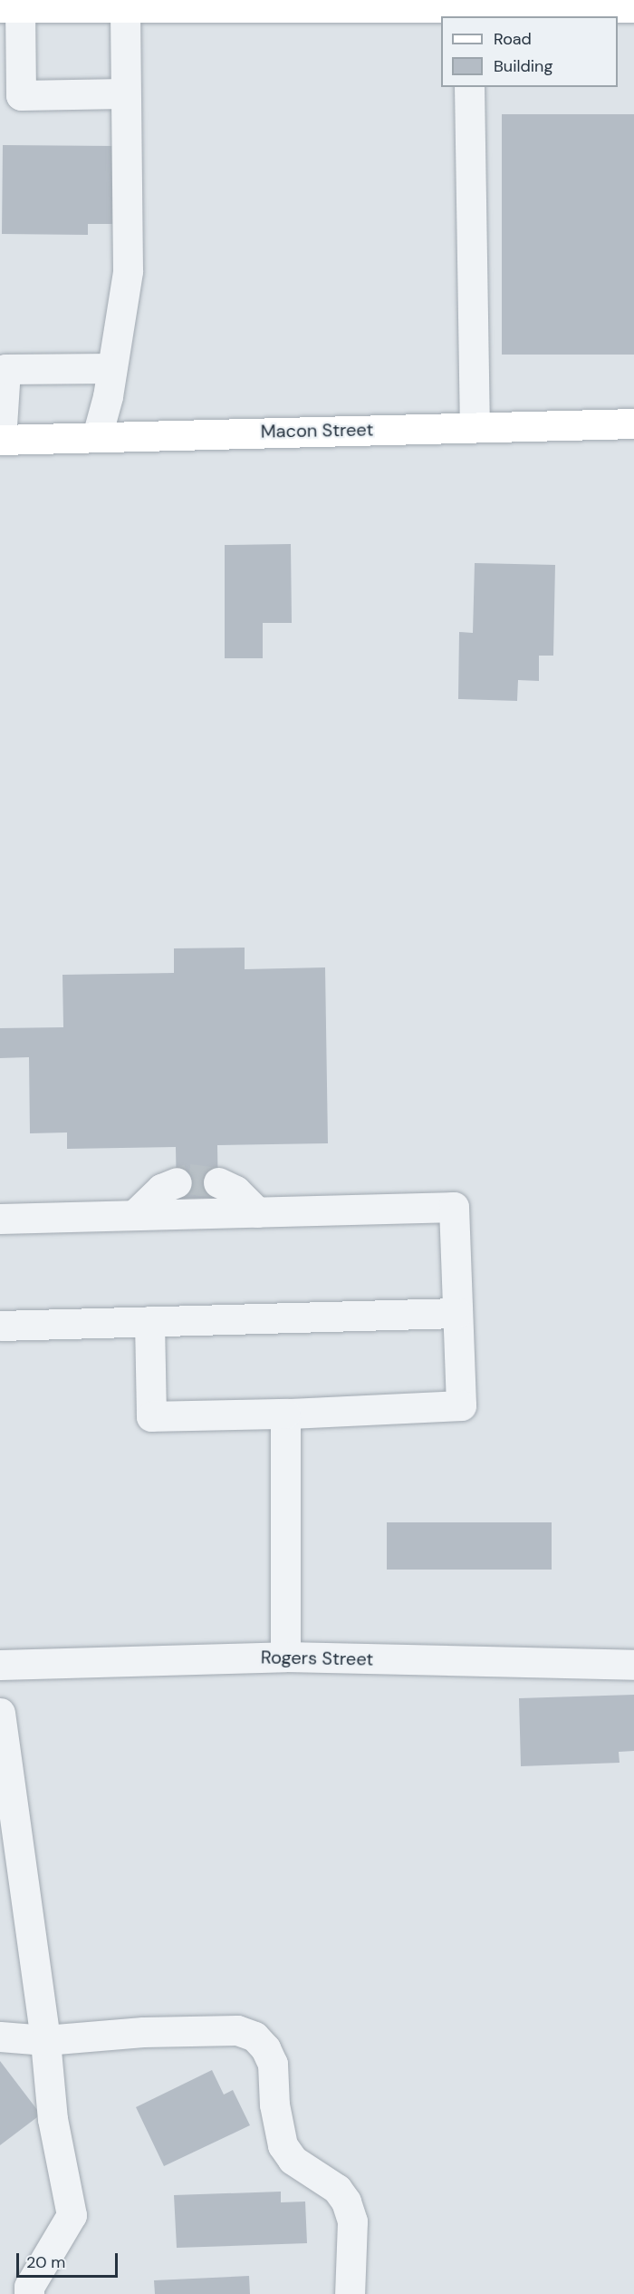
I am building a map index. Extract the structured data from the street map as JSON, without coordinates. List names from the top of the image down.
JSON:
{
  "streets": {
    "main road": ["Macon Street"],
    "street": ["Rogers Street"]
  },
  "legend": ["Road", "Building"],
  "scale_bar": "20 m"
}
